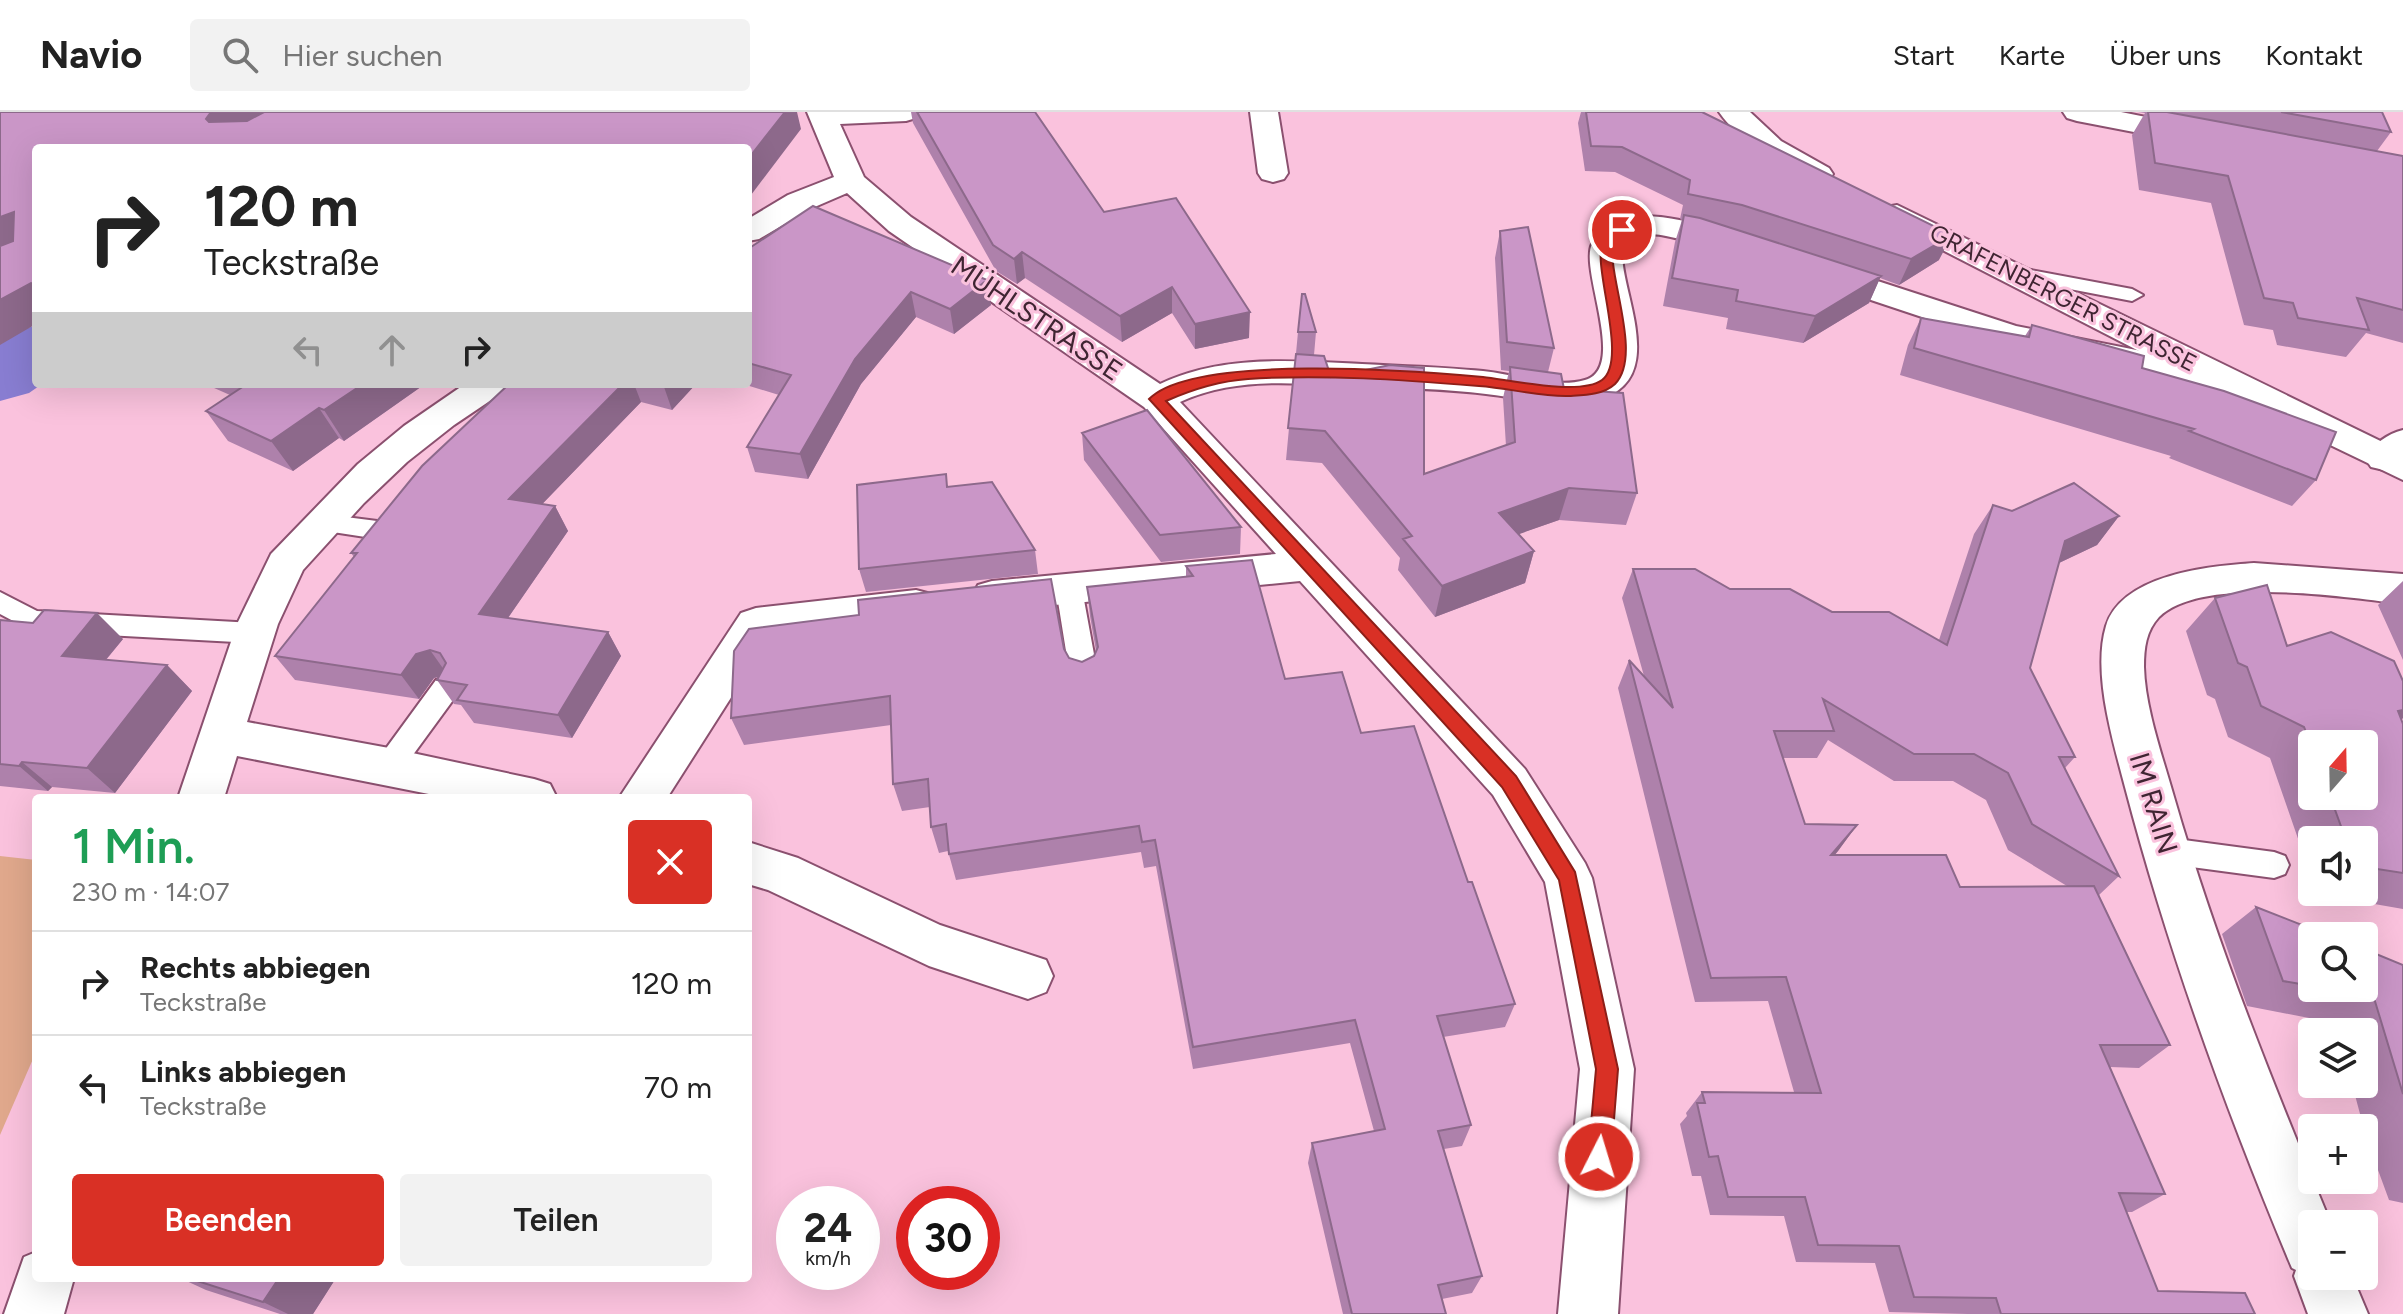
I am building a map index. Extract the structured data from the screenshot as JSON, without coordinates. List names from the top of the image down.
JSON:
{
  "streets": {
    "street": ["GRAFENBERGER STRASSE", "MÜHLSTRASSE", "IM RAIN"]
  },
  "north": "top",
  "page": {
    "header": "Navio",
    "search": "Hier suchen",
    "nav": [
      "Start",
      "Karte",
      "Über uns",
      "Kontakt"
    ],
    "turn": ["120 m", "Teckstraße"],
    "map_buttons": ["+", "−"],
    "heading": ["1 Min.", "230 m · 14:07"],
    "list": [
      {
        "name": "Rechts abbiegen",
        "note": "Teckstraße",
        "value": "120 m"
      },
      {
        "name": "Links abbiegen",
        "note": "Teckstraße",
        "value": "70 m"
      }
    ],
    "buttons": ["Beenden", "Teilen"],
    "speed": "24 km/h",
    "limit": "30"
  }
}
